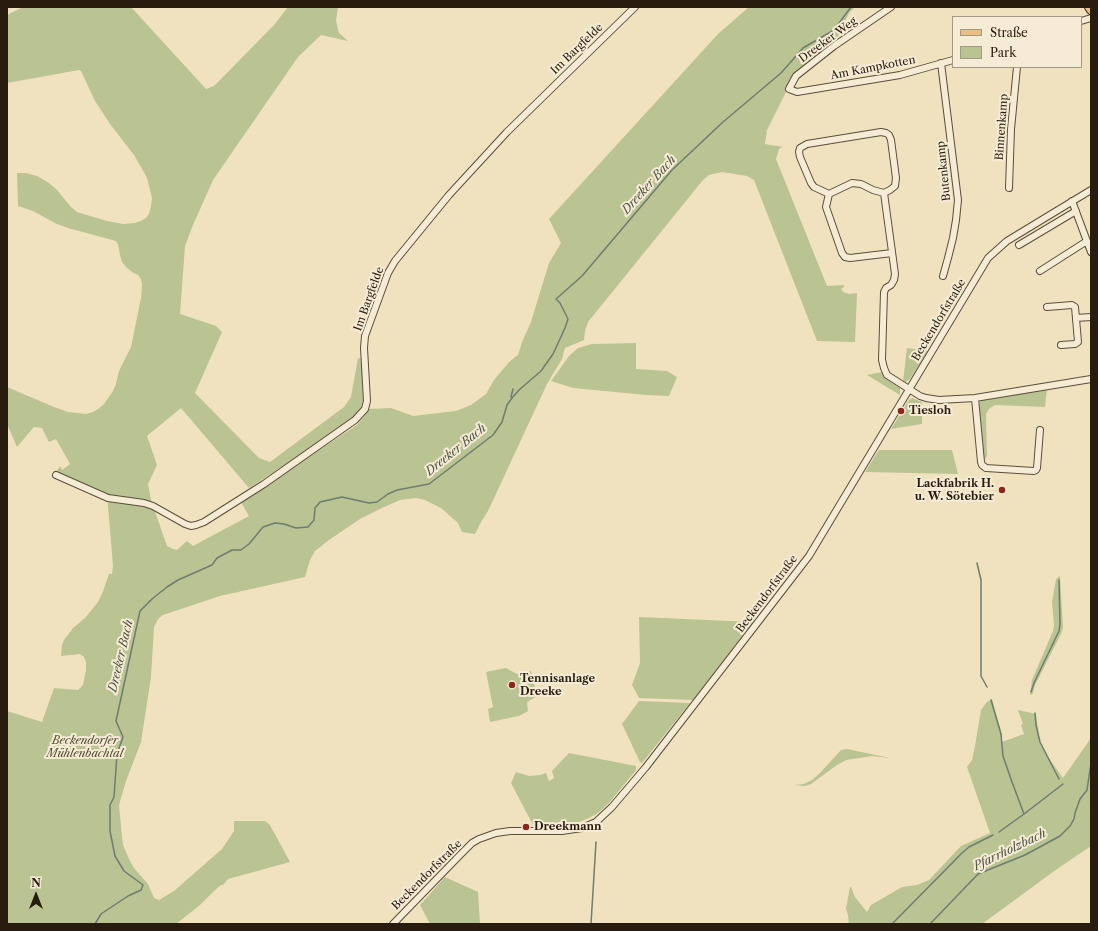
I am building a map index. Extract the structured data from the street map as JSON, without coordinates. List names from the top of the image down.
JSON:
{
  "streets": {
    "street": [
      "Dreeker Weg",
      "Im Bargfelde",
      "Am Kampkotten",
      "Binnenkamp",
      "Butenkamp",
      "Beckendorfstraße"
    ]
  },
  "crossings": [
    ["Dreeker Weg", "Am Kampkotten"],
    ["Am Kampkotten", "Butenkamp"]
  ],
  "water": ["Dreeker Bach", "Pfarrholzbach"],
  "parks": ["Beckendorfer Mühlenbachtal"],
  "places": [
    "Tiesloh",
    "Lackfabrik H. u. W. Sötebier",
    "Tennisanlage Dreeke",
    "Dreekmann"
  ],
  "legend": ["Straße", "Park"],
  "north": "top"
}
